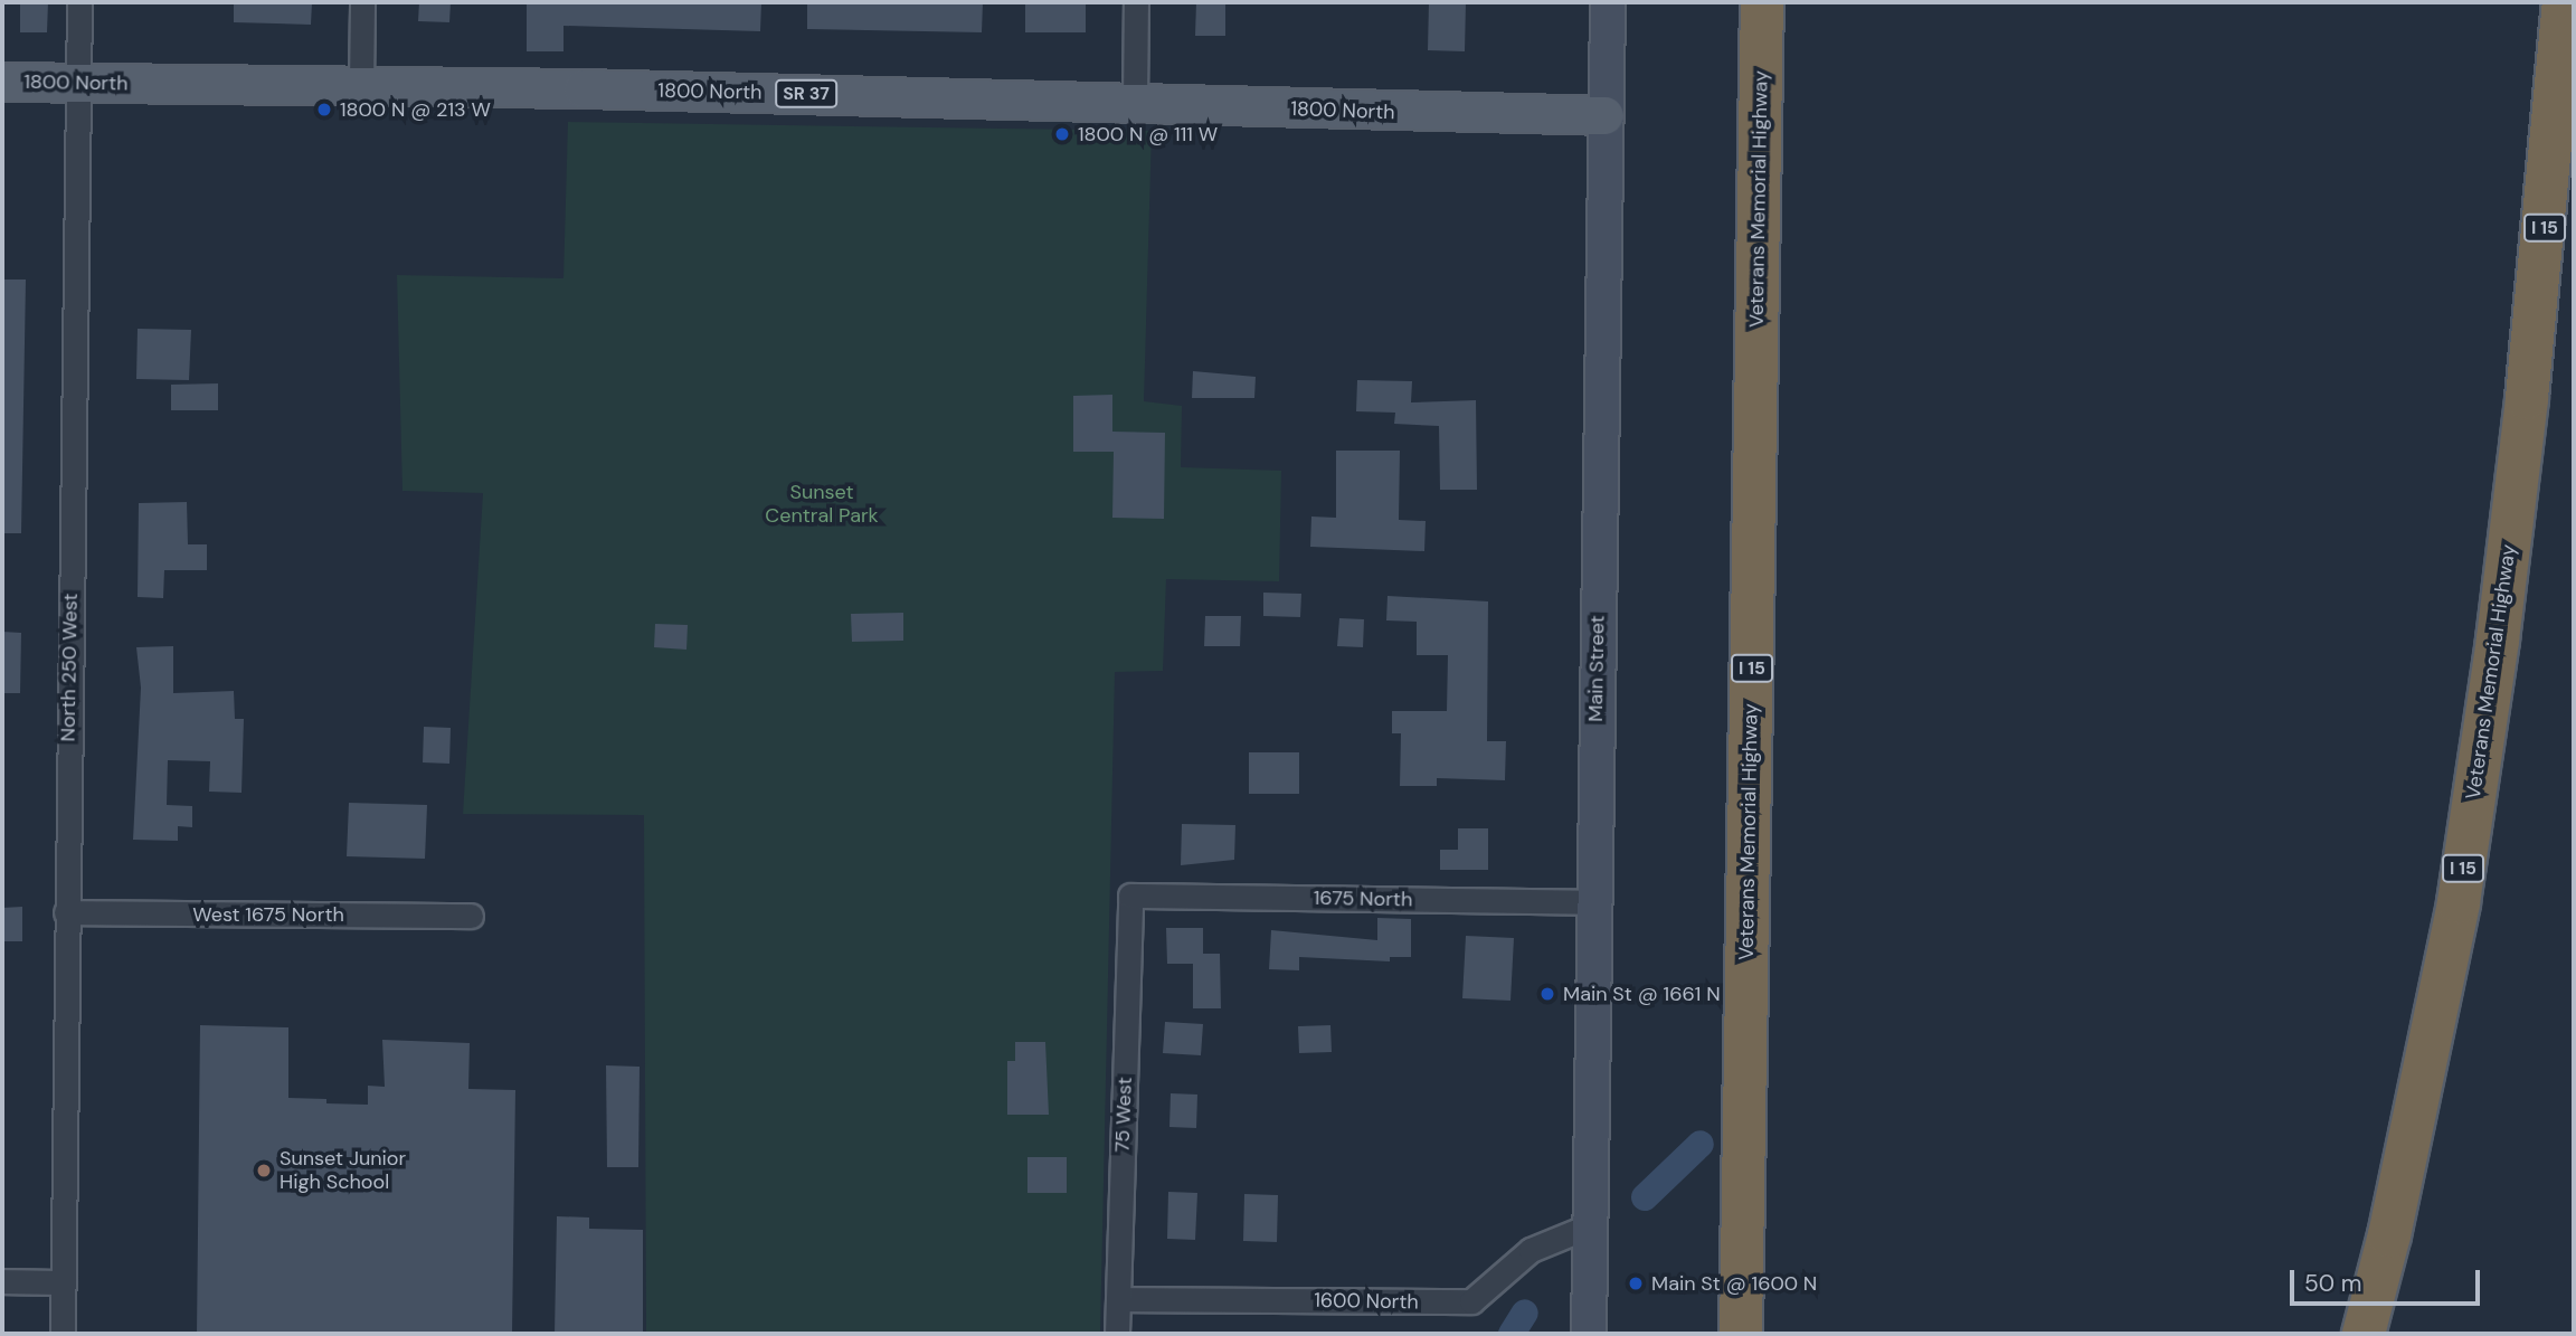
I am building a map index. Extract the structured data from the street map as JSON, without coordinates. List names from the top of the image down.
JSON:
{
  "streets": {
    "highway": ["Veterans Memorial Highway", "I 15"],
    "main road": ["1800 North", "SR 37", "Main Street"],
    "street": [
      "North 250 West",
      "1675 North",
      "West 1675 North",
      "75 West",
      "1600 North"
    ]
  },
  "crossings": [
    ["1800 North", "North 250 West"],
    ["1800 North", "Main Street"],
    ["North 250 West", "West 1675 North"],
    ["Main Street", "1675 North"],
    ["Main Street", "1600 North"],
    ["1675 North", "75 West"],
    ["75 West", "1600 North"]
  ],
  "parks": ["Sunset Central Park"],
  "places": [
    "1800 N @ 213 W",
    "1800 N @ 111 W",
    "Main St @ 1661 N",
    "Sunset Junior High School",
    "Main St @ 1600 N"
  ],
  "scale_bar": "50 m"
}
